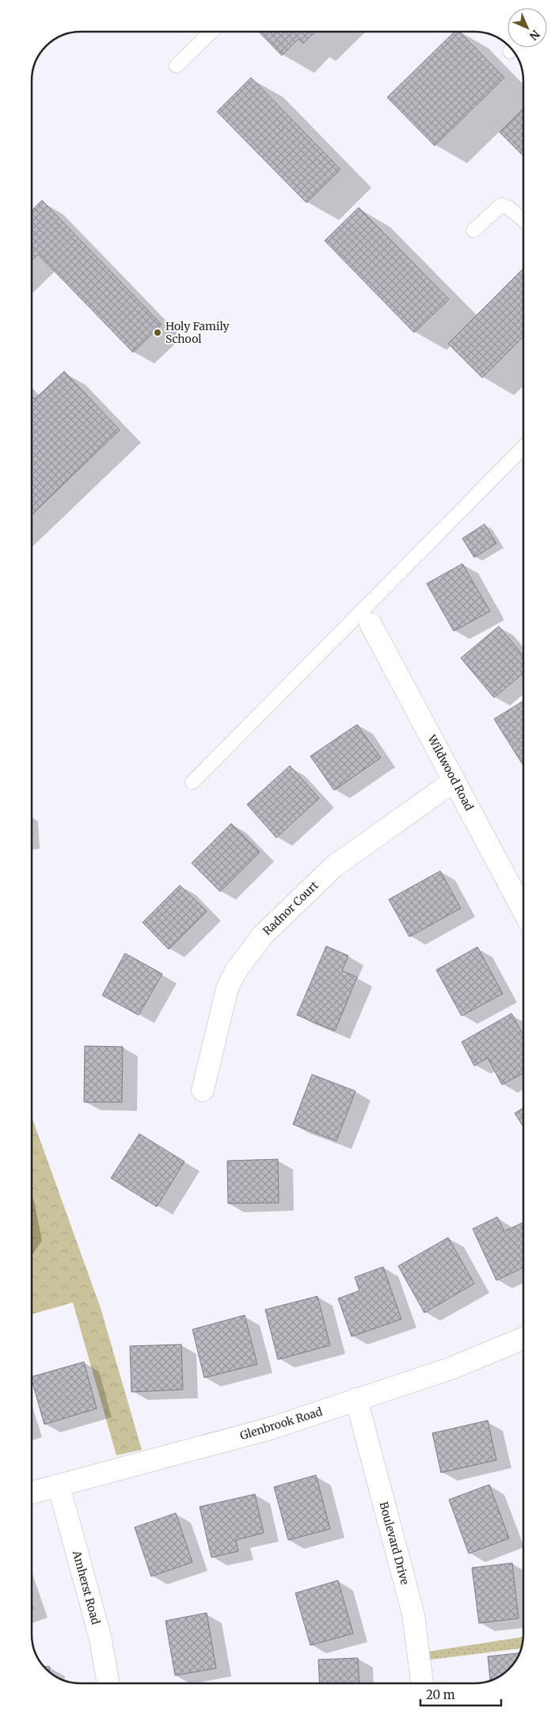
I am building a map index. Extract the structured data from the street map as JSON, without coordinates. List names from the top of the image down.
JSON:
{
  "streets": {
    "street": [
      "Wildwood Road",
      "Radnor Court",
      "Glenbrook Road",
      "Boulevard Drive",
      "Amherst Road"
    ]
  },
  "crossings": [
    ["Wildwood Road", "Radnor Court"],
    ["Glenbrook Road", "Boulevard Drive"],
    ["Glenbrook Road", "Amherst Road"]
  ],
  "places": ["Holy Family School"],
  "scale_bar": "20 m",
  "north": "bottom right"
}
